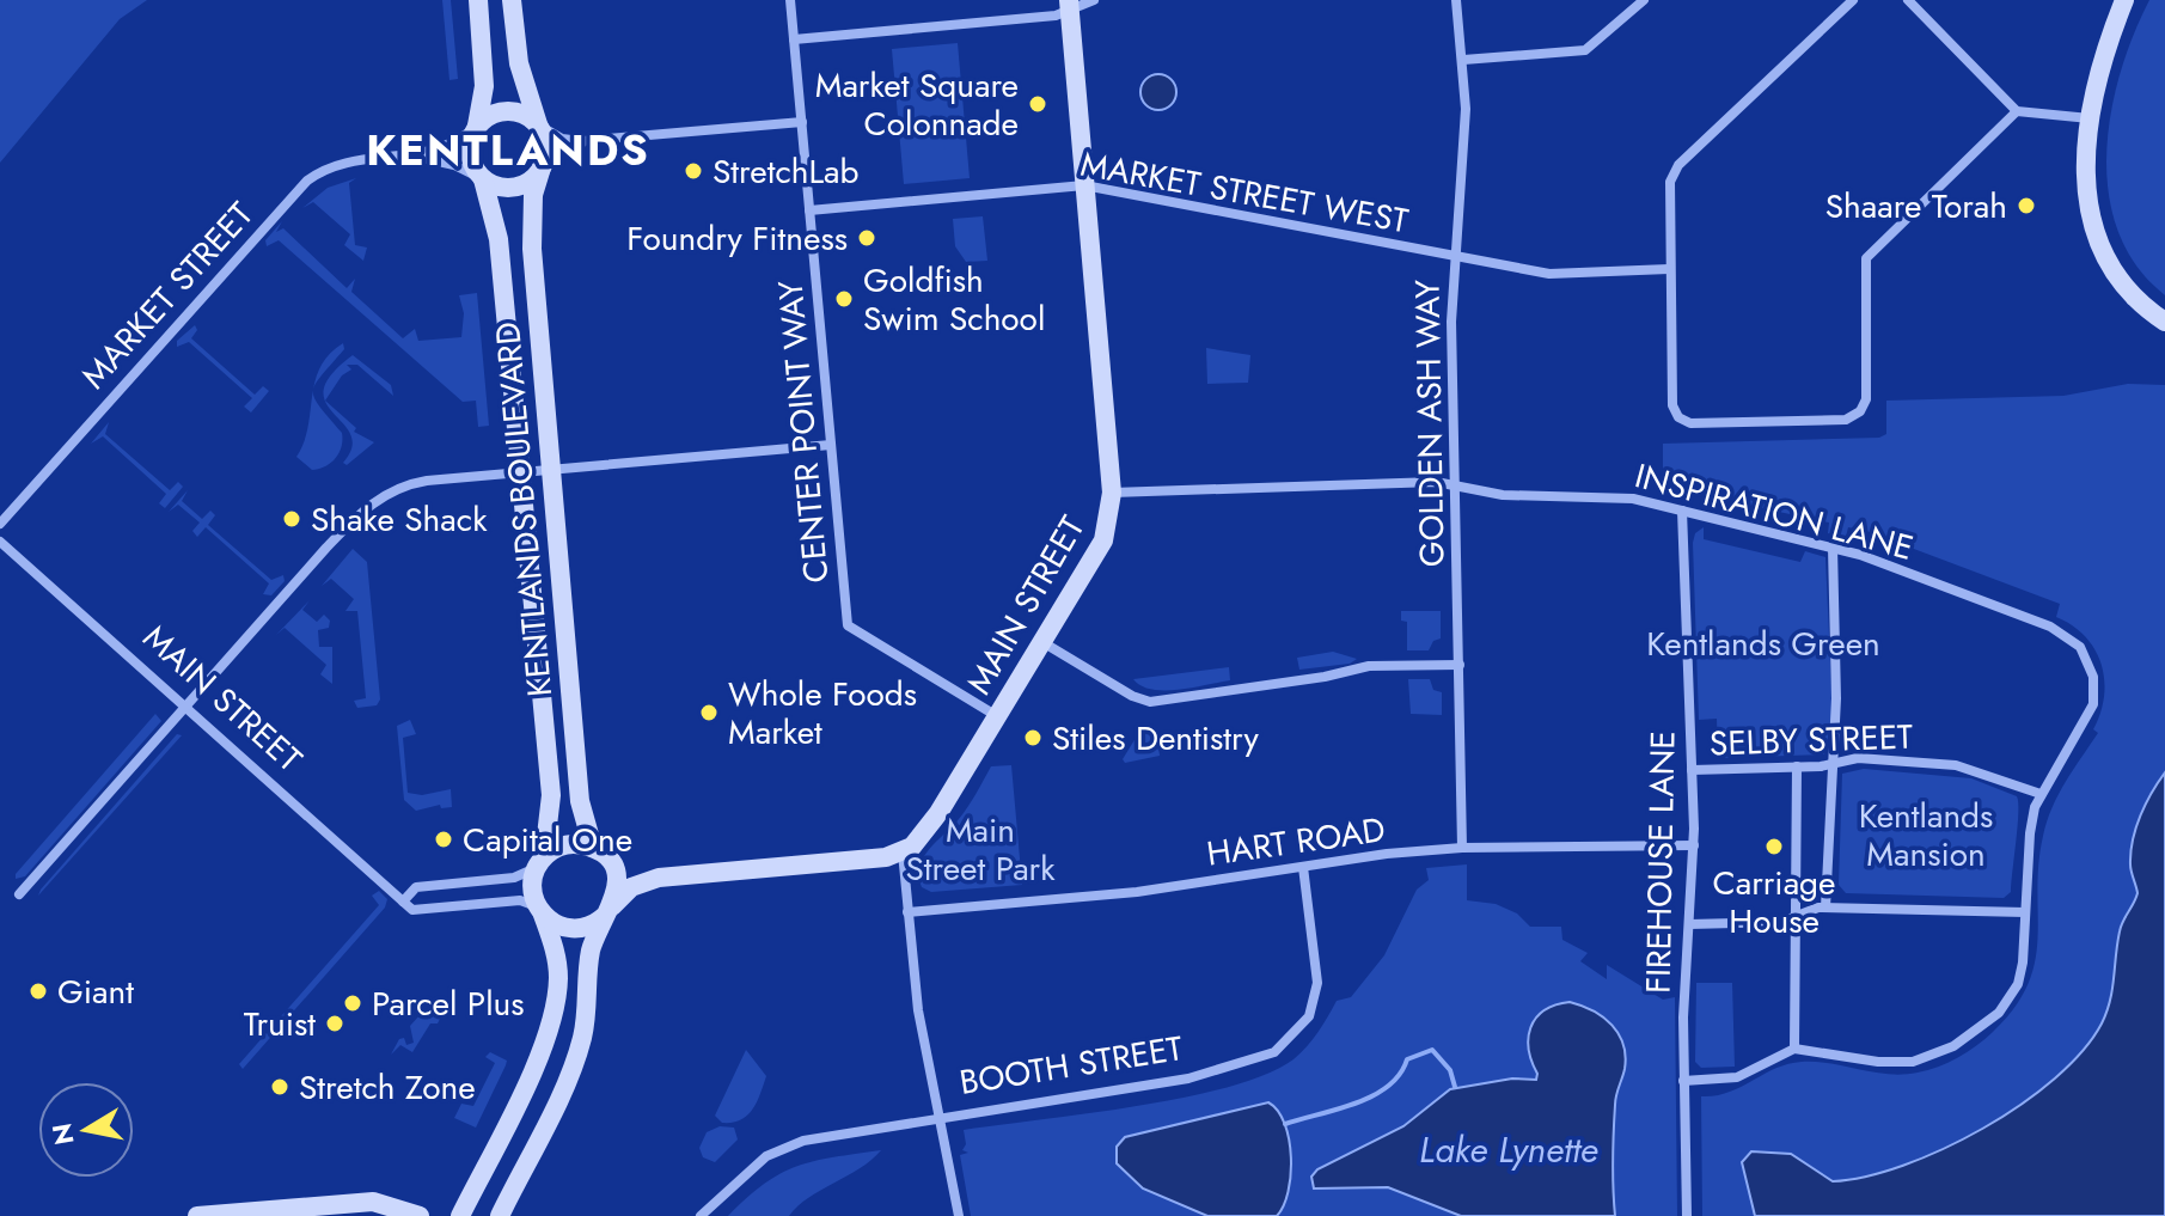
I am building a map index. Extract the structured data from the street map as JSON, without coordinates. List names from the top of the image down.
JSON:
{
  "streets": {
    "street": [
      "MARKET STREET WEST",
      "MARKET STREET",
      "GOLDEN ASH WAY",
      "CENTER POINT WAY",
      "KENTLANDS BOULEVARD",
      "INSPIRATION LANE",
      "MAIN STREET",
      "SELBY STREET",
      "HART ROAD",
      "FIREHOUSE LANE",
      "BOOTH STREET"
    ]
  },
  "crossings": [
    ["MARKET STREET WEST", "GOLDEN ASH WAY"],
    ["MARKET STREET WEST", "CENTER POINT WAY"],
    ["MARKET STREET WEST", "MAIN STREET"],
    ["MARKET STREET", "KENTLANDS BOULEVARD"],
    ["GOLDEN ASH WAY", "INSPIRATION LANE"],
    ["GOLDEN ASH WAY", "HART ROAD"],
    ["CENTER POINT WAY", "MAIN STREET"],
    ["INSPIRATION LANE", "MAIN STREET"],
    ["INSPIRATION LANE", "SELBY STREET"],
    ["INSPIRATION LANE", "FIREHOUSE LANE"],
    ["SELBY STREET", "FIREHOUSE LANE"],
    ["HART ROAD", "FIREHOUSE LANE"],
    ["HART ROAD", "BOOTH STREET"]
  ],
  "districts": ["KENTLANDS"],
  "water": ["Lake Lynette"],
  "parks": ["Kentlands Green", "Kentlands Mansion", "Main Street Park"],
  "places": [
    "Market Square Colonnade",
    "StretchLab",
    "Shaare Torah",
    "Foundry Fitness",
    "Goldfish Swim School",
    "Shake Shack",
    "Whole Foods Market",
    "Stiles Dentistry",
    "Capital One",
    "Carriage House",
    "Giant",
    "Parcel Plus",
    "Truist",
    "Stretch Zone"
  ],
  "north": "left"
}
